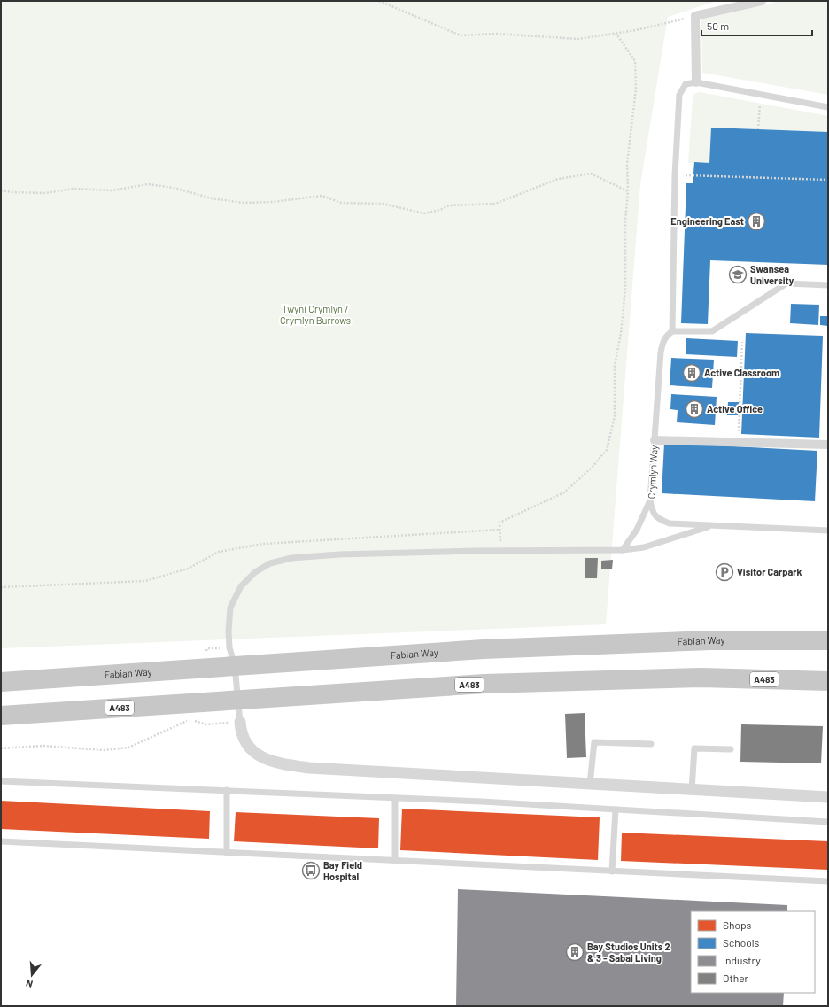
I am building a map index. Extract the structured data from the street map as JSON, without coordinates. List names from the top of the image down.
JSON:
{
  "streets": {
    "highway": ["Fabian Way", "A483"],
    "lane": ["Crymlyn Way"]
  },
  "parks": ["Twyni Crymlyn / Crymlyn Burrows"],
  "places": {
    "building": [
      "Engineering East",
      "Active Classroom",
      "Active Office",
      "Bay Studios Units 2 & 3 - Sabai Living"
    ],
    "school or university": ["Swansea University"],
    "parking": ["Visitor Carpark"],
    "bus stop": ["Bay Field Hospital"]
  },
  "legend": [
    "Shops",
    "Schools",
    "Industry",
    "Other"
  ],
  "scale_bar": "50 m",
  "north": "bottom"
}
